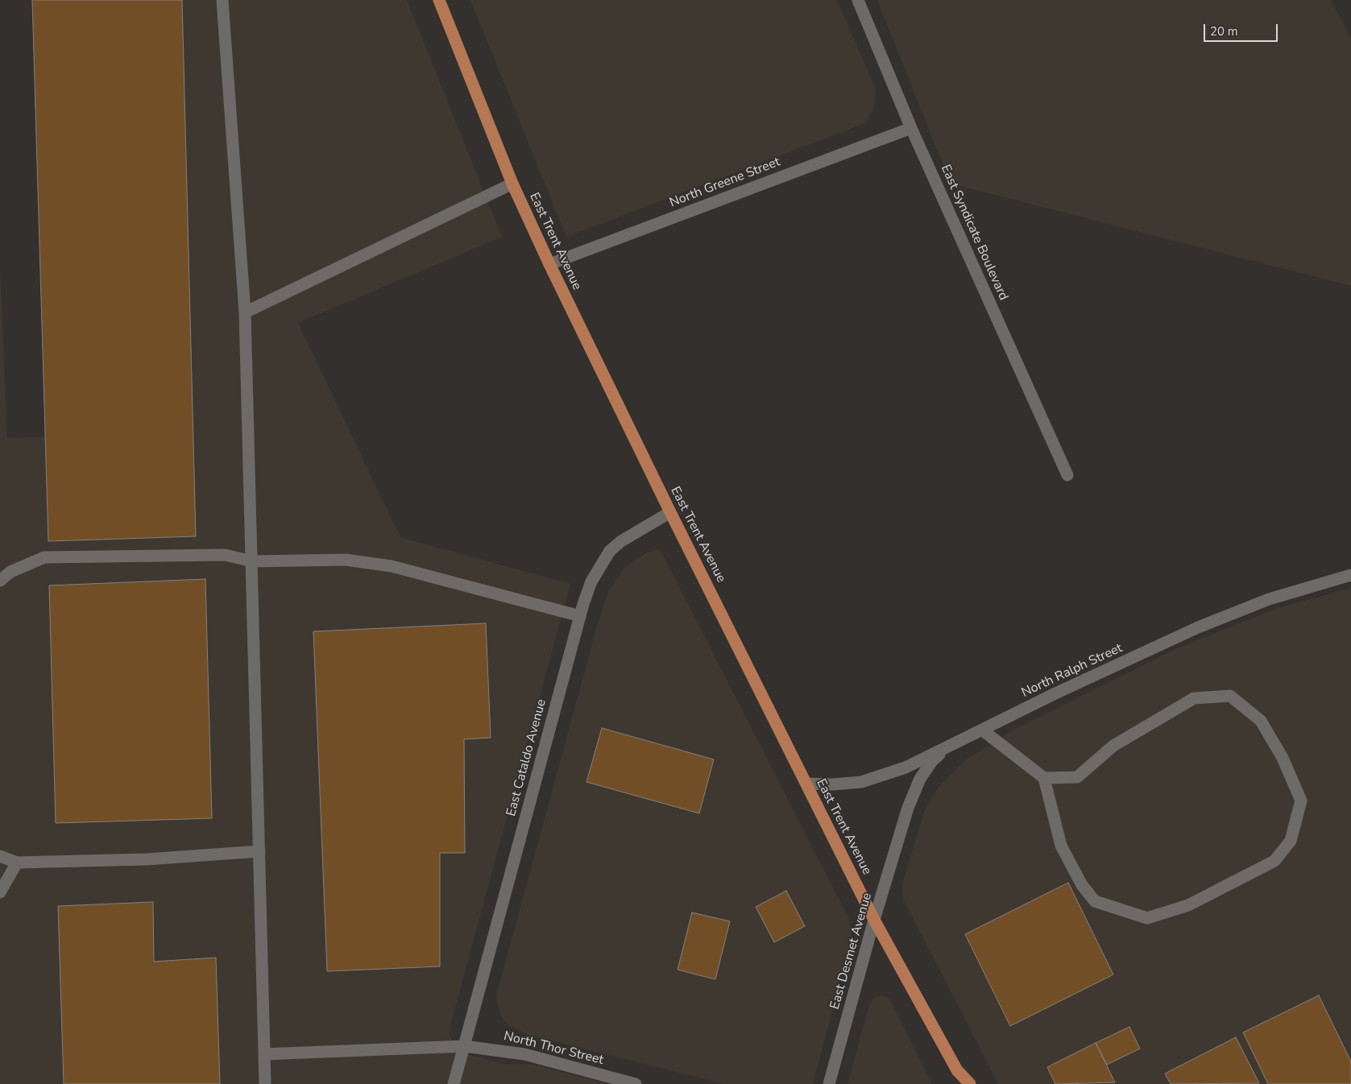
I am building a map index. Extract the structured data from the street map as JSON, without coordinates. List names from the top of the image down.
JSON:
{
  "streets": {
    "main road": ["East Trent Avenue"],
    "street": [
      "North Greene Street",
      "East Syndicate Boulevard",
      "North Ralph Street",
      "East Cataldo Avenue",
      "East Desmet Avenue",
      "North Thor Street"
    ]
  },
  "crossings": [
    ["North Greene Street", "East Syndicate Boulevard"],
    ["North Greene Street", "East Trent Avenue"],
    ["East Trent Avenue", "North Ralph Street"],
    ["East Trent Avenue", "East Cataldo Avenue"],
    ["East Trent Avenue", "East Desmet Avenue"],
    ["North Ralph Street", "East Desmet Avenue"],
    ["East Cataldo Avenue", "North Thor Street"]
  ],
  "scale_bar": "20 m"
}
